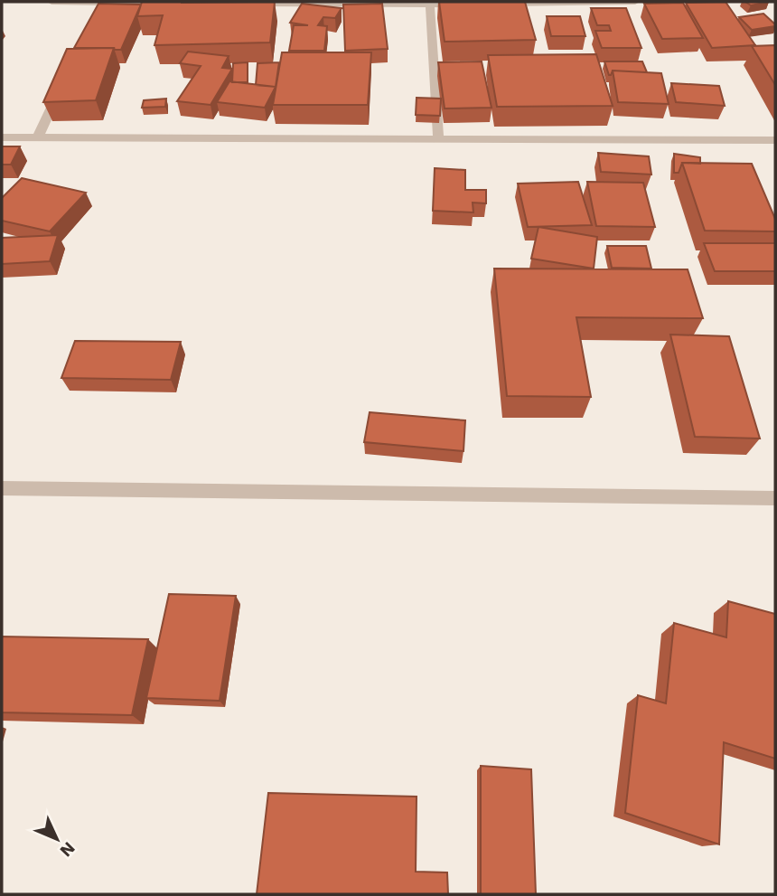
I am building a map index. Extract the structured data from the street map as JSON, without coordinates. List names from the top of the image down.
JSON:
{
  "north": "bottom right"
}
